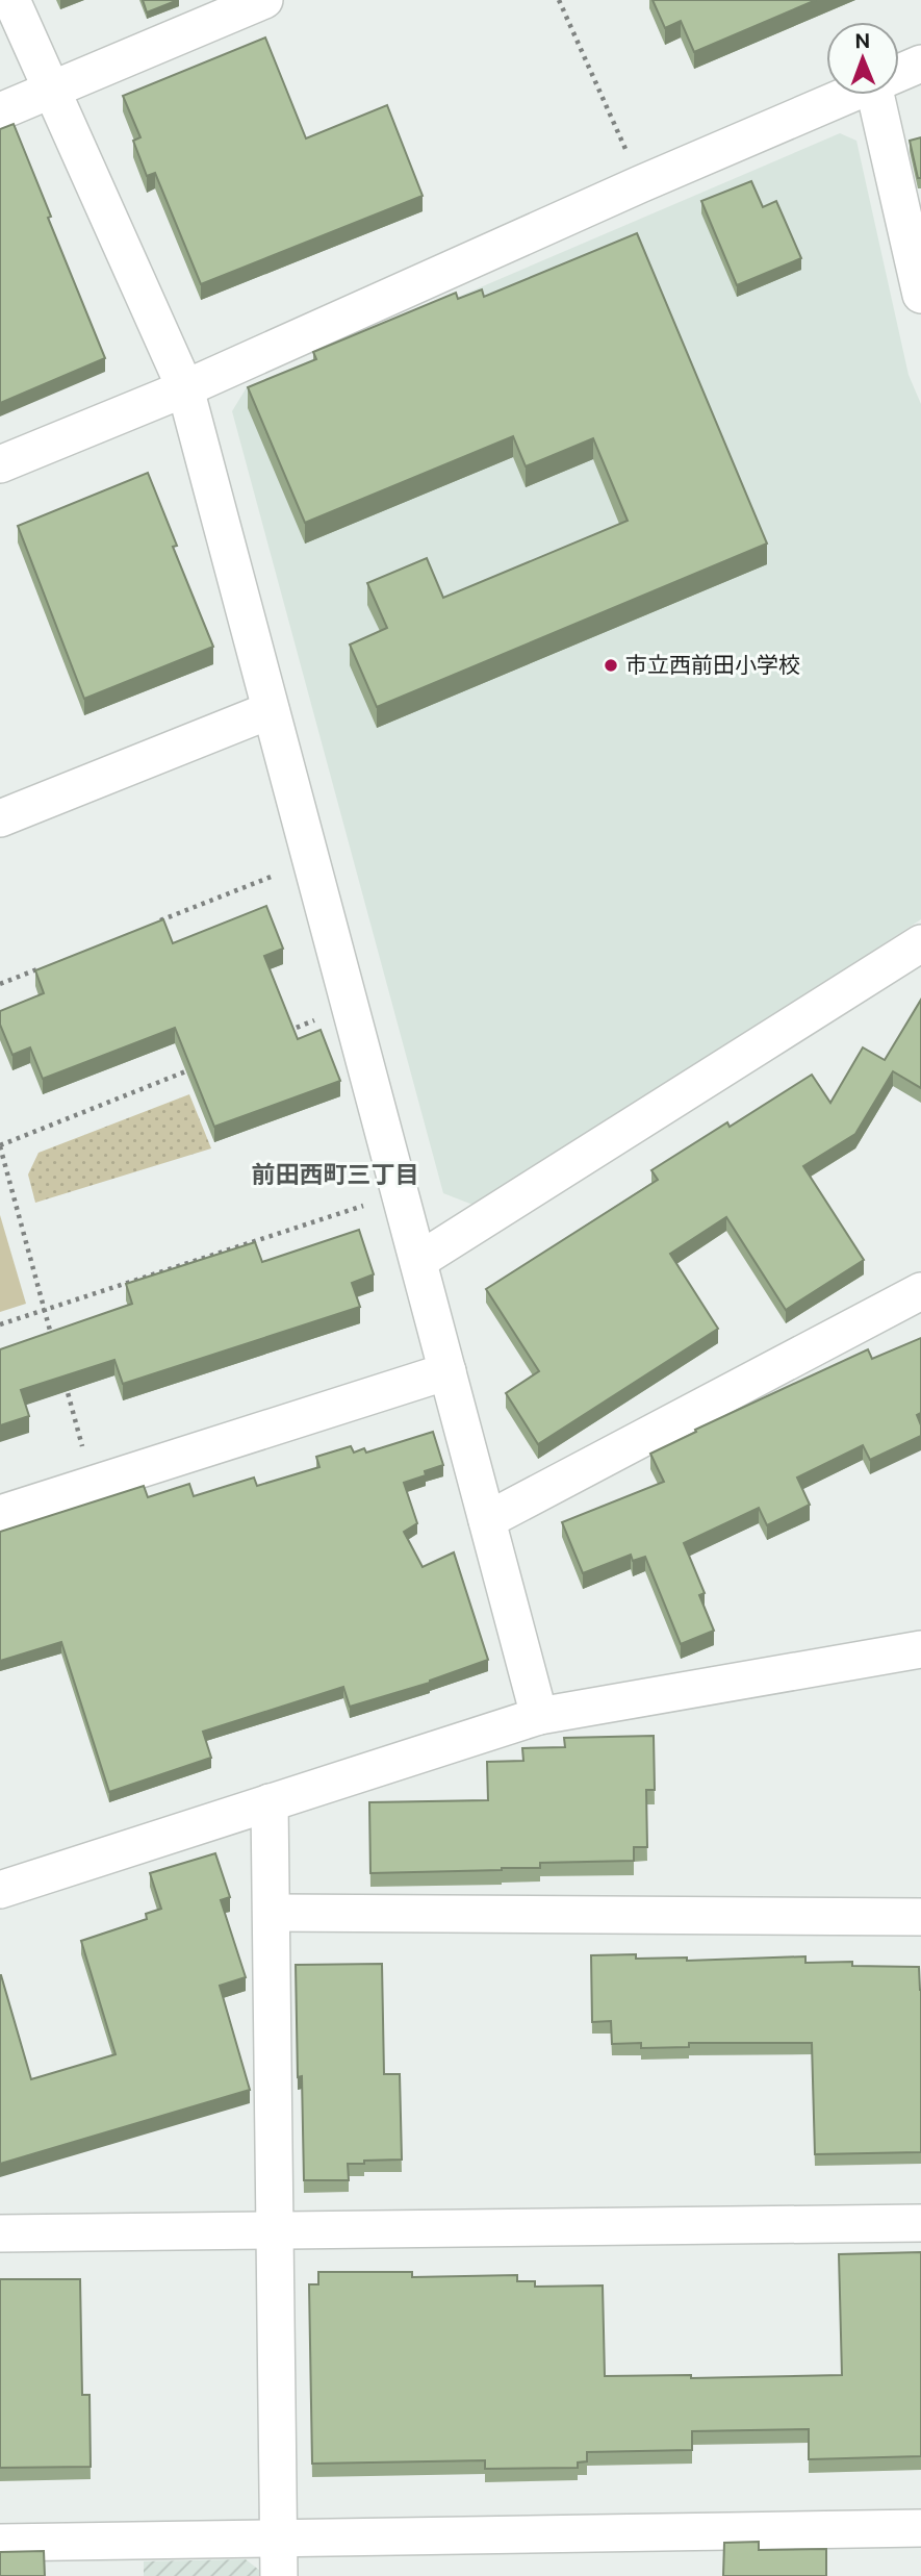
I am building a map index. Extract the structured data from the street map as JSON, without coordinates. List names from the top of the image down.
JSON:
{
  "districts": ["前田西町三丁目"],
  "places": ["市立西前田小学校"],
  "north": "top"
}
